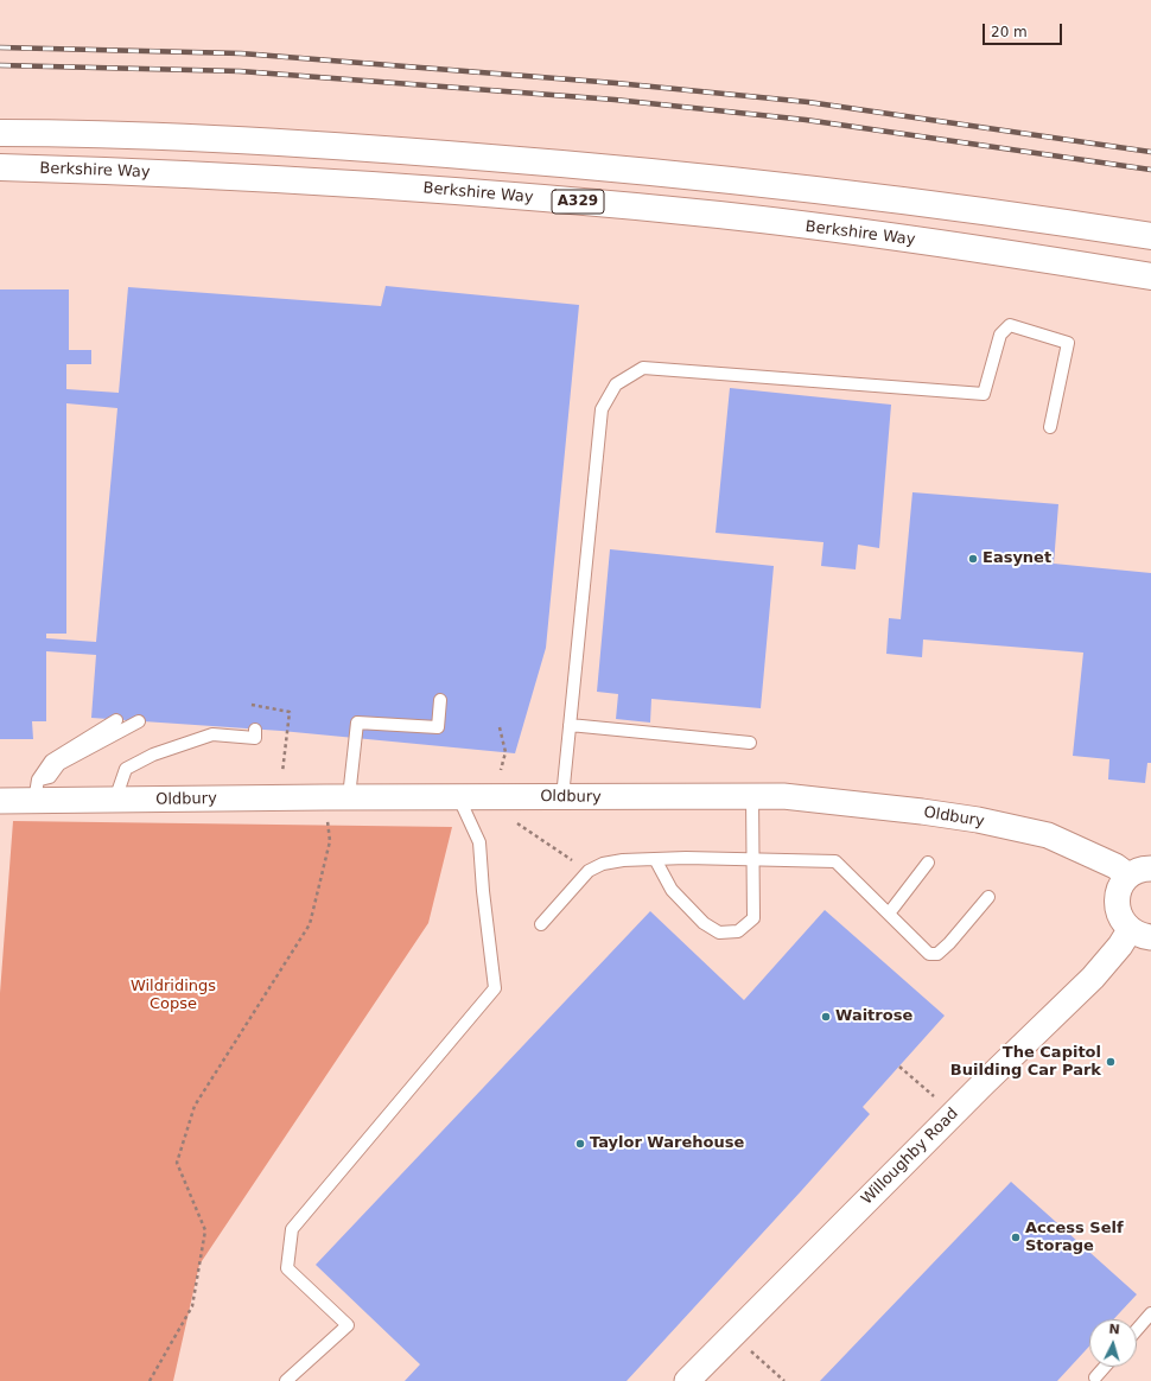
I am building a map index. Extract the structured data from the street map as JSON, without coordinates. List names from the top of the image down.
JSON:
{
  "streets": {
    "highway": ["Berkshire Way", "A329"],
    "street": ["Oldbury", "Willoughby Road"]
  },
  "parks": ["Wildridings Copse"],
  "places": [
    "Easynet",
    "Waitrose",
    "The Capitol Building Car Park",
    "Taylor Warehouse",
    "Access Self Storage"
  ],
  "scale_bar": "20 m",
  "north": "top"
}
